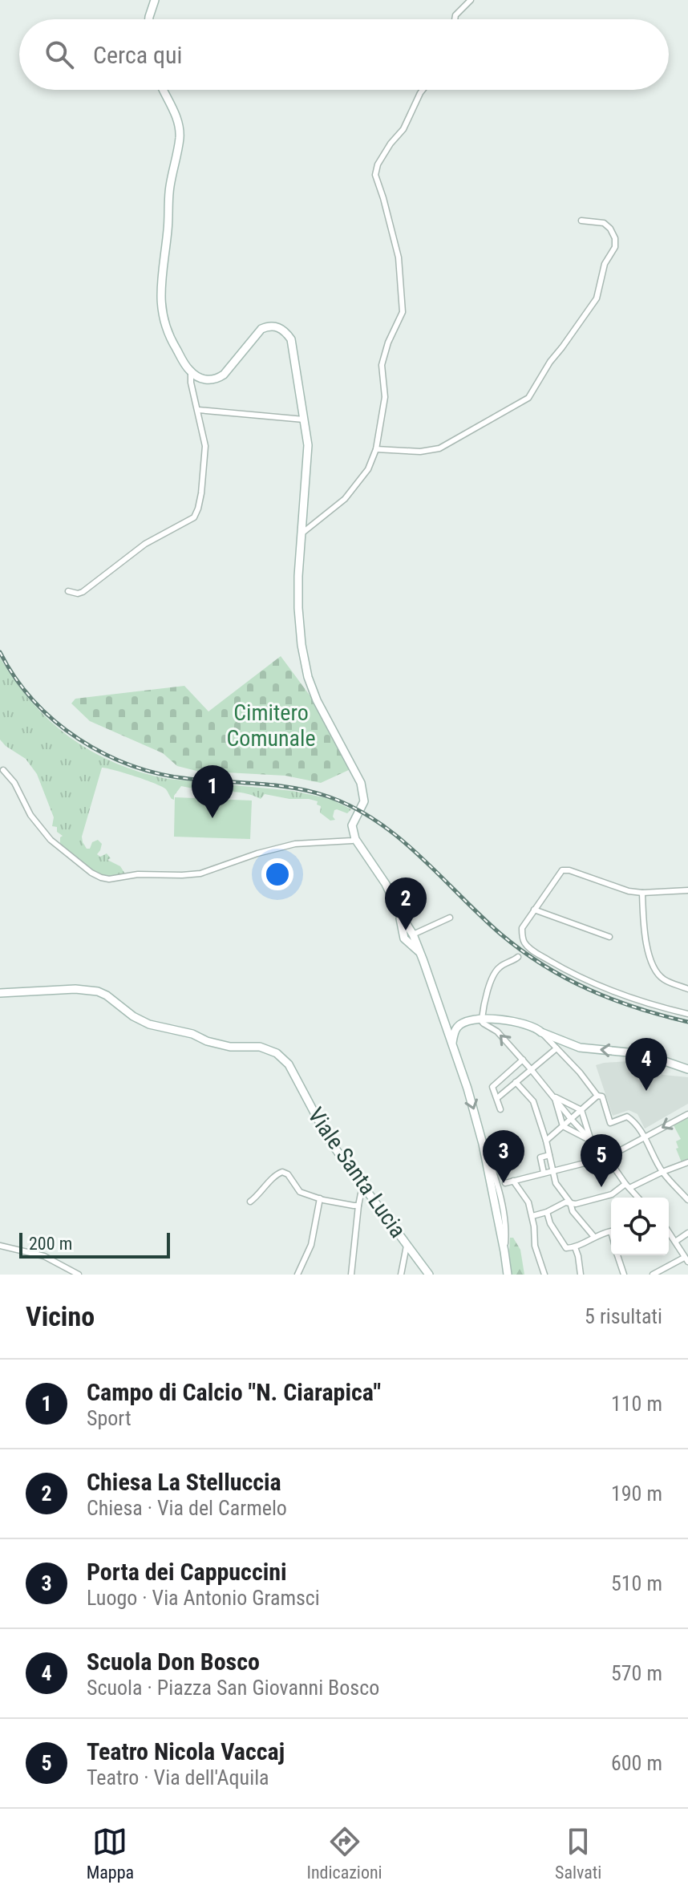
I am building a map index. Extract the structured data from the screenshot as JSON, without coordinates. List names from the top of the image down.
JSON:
{
  "streets": {
    "street": ["Viale Santa Lucia"]
  },
  "parks": ["Cimitero Comunale"],
  "scale_bar": "200 m",
  "page": {
    "search": "Cerca qui",
    "pins": [
      "1",
      "2",
      "4",
      "3",
      "5"
    ],
    "scale": "200 m",
    "heading": ["Vicino", "5 risultati"],
    "list": [
      {
        "mark": "1",
        "name": "Campo di Calcio \"N. Ciarapica\"",
        "note": "Sport",
        "value": "110 m"
      },
      {
        "mark": "2",
        "name": "Chiesa La Stelluccia",
        "note": "Chiesa · Via del Carmelo",
        "value": "190 m"
      },
      {
        "mark": "3",
        "name": "Porta dei Cappuccini",
        "note": "Luogo · Via Antonio Gramsci",
        "value": "510 m"
      },
      {
        "mark": "4",
        "name": "Scuola Don Bosco",
        "note": "Scuola · Piazza San Giovanni Bosco",
        "value": "570 m"
      },
      {
        "mark": "5",
        "name": "Teatro Nicola Vaccaj",
        "note": "Teatro · Via dell'Aquila",
        "value": "600 m"
      }
    ],
    "nav": ["Mappa", "Indicazioni", "Salvati"]
  }
}
